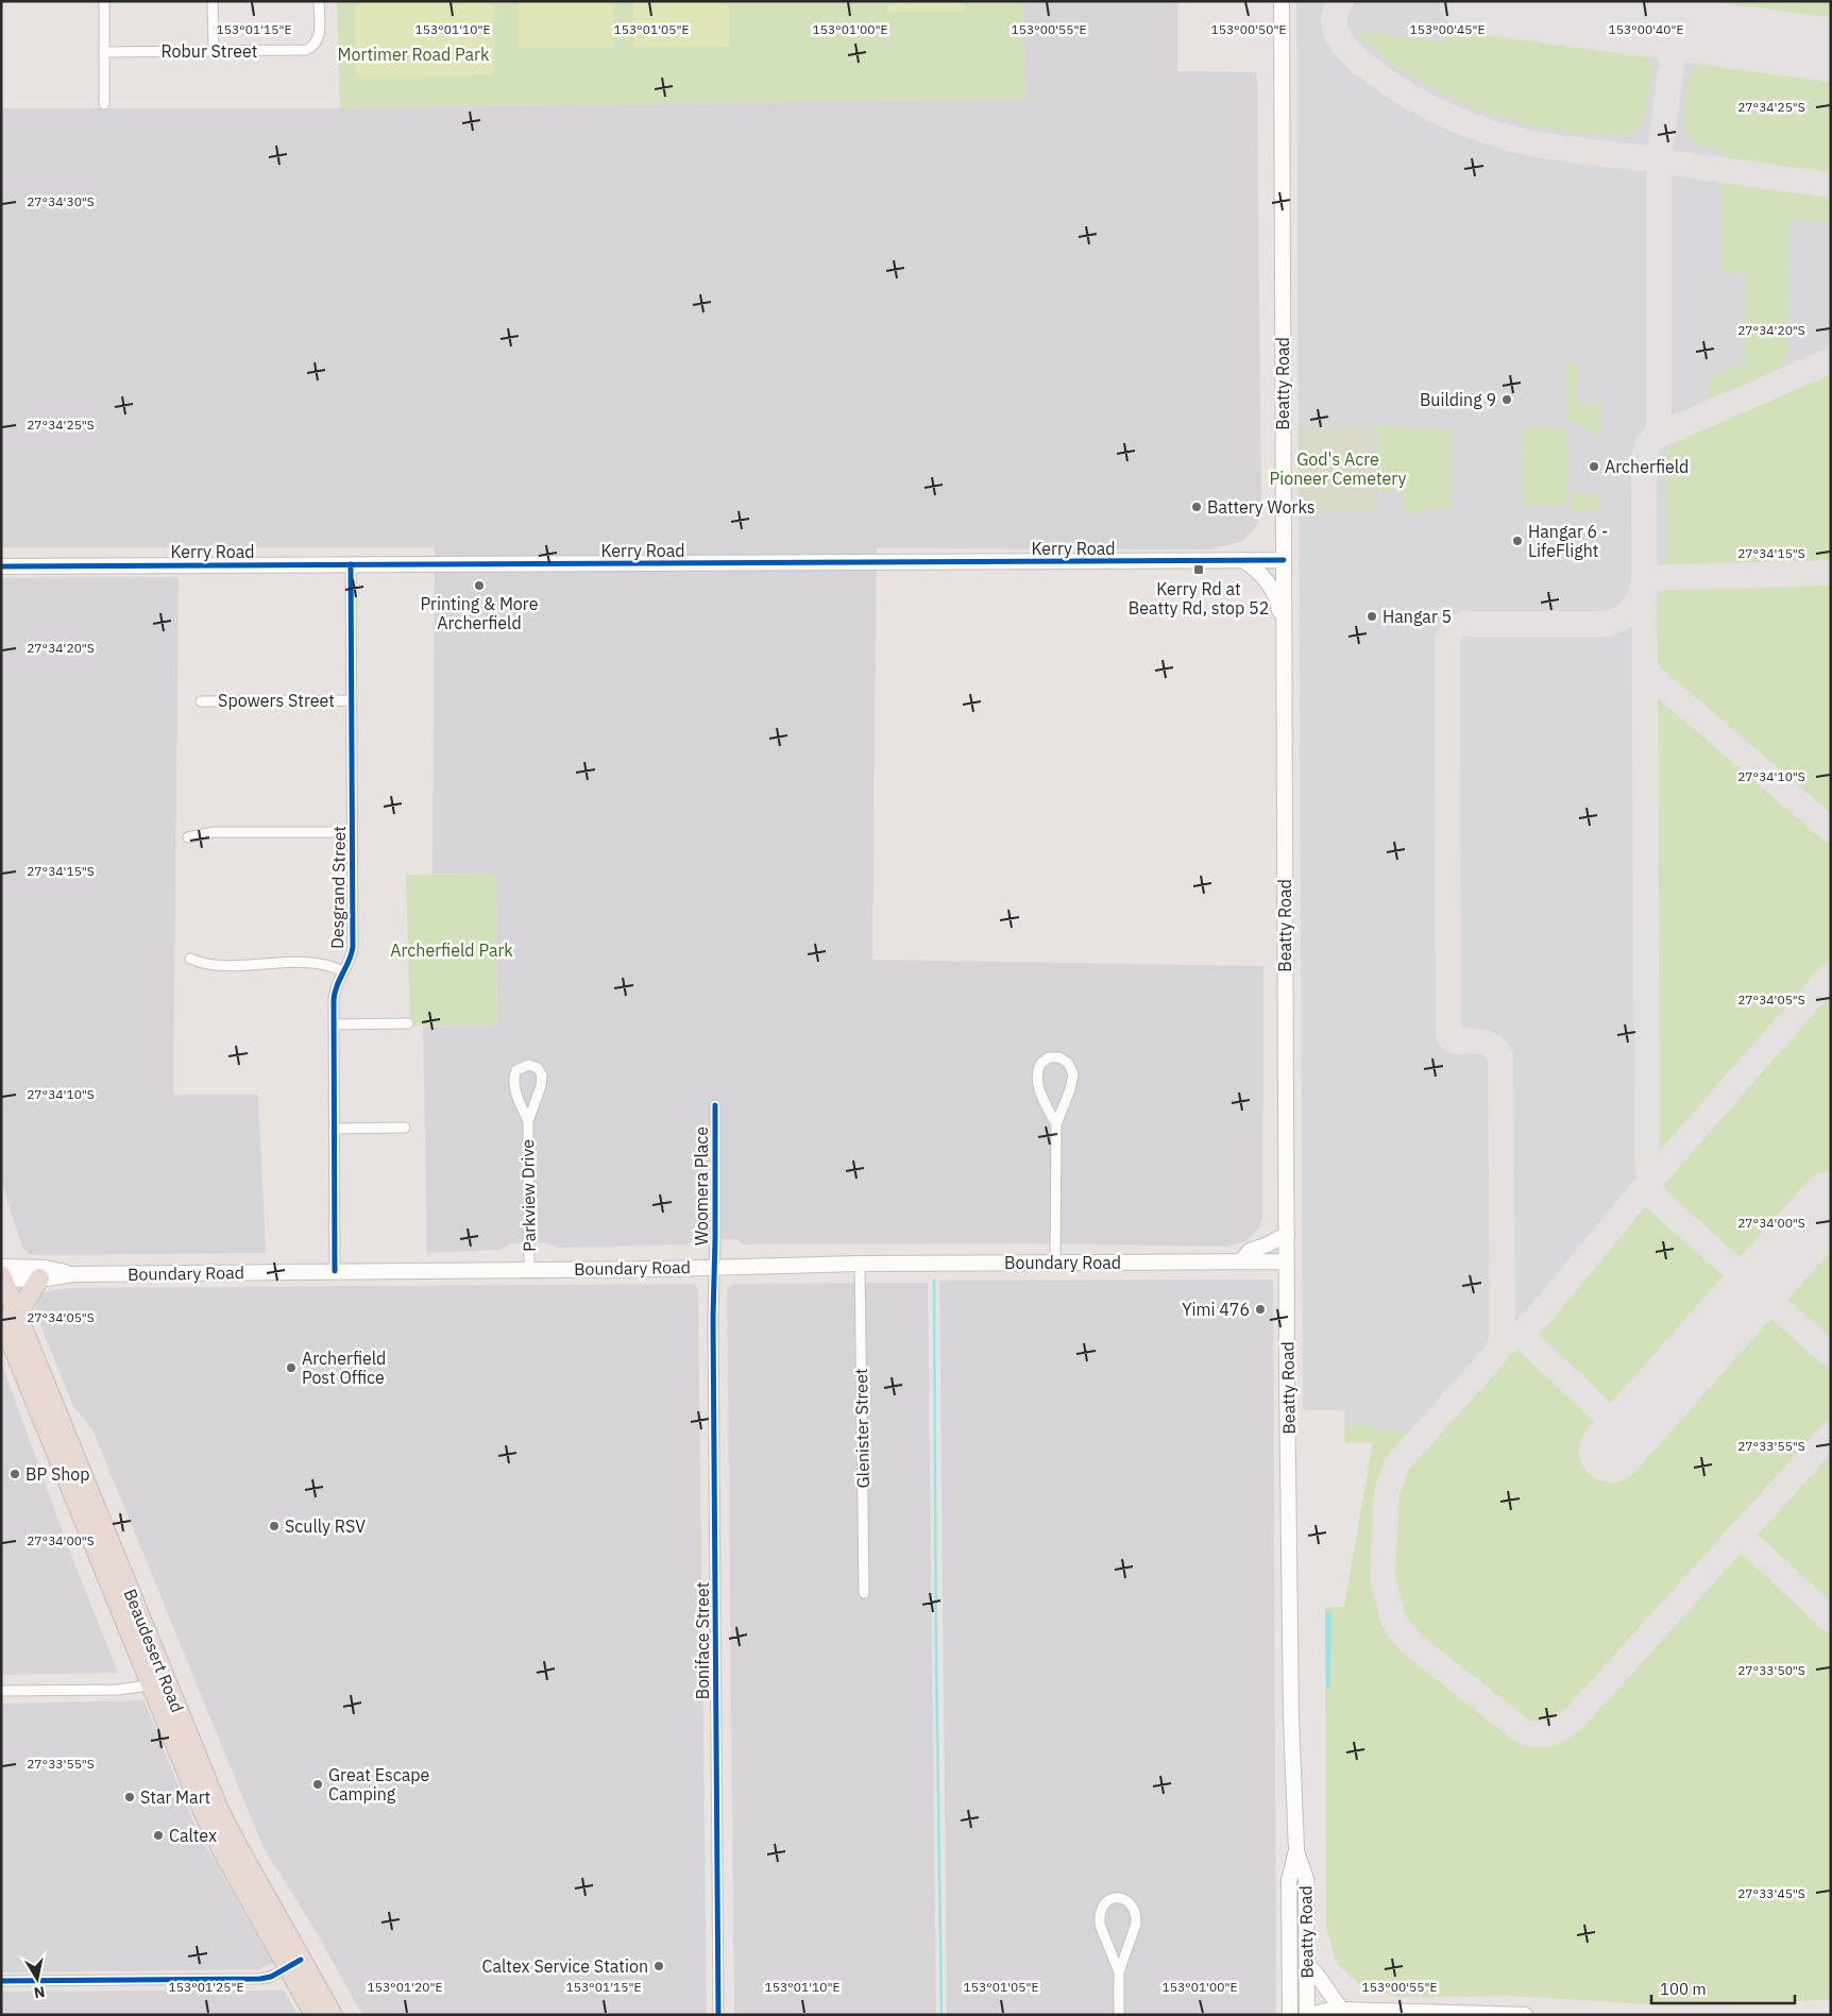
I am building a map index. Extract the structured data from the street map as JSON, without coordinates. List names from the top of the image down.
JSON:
{
  "streets": {
    "highway": ["Beaudesert Road"],
    "main road": ["Beatty Road", "Kerry Road", "Boundary Road"],
    "street": [
      "Robur Street",
      "Spowers Street",
      "Desgrand Street",
      "Woomera Place",
      "Parkview Drive",
      "Glenister Street",
      "Boniface Street"
    ]
  },
  "crossings": [
    ["Beatty Road", "Kerry Road"],
    ["Beatty Road", "Boundary Road"],
    ["Kerry Road", "Desgrand Street"],
    ["Spowers Street", "Desgrand Street"],
    ["Desgrand Street", "Boundary Road"],
    ["Woomera Place", "Boundary Road"],
    ["Woomera Place", "Boniface Street"],
    ["Parkview Drive", "Boundary Road"],
    ["Boundary Road", "Glenister Street"],
    ["Boundary Road", "Boniface Street"],
    ["Boundary Road", "Beaudesert Road"]
  ],
  "parks": ["Mortimer Road Park", "God's Acre Pioneer Cemetery", "Archerfield Park"],
  "places": {
    "other": [
      "Building 9",
      "Archerfield",
      "Battery Works",
      "Hangar 6 - LifeFlight",
      "Printing & More Archerfield",
      "Hangar 5",
      "Yimi 476",
      "Archerfield Post Office",
      "BP Shop",
      "Scully RSV",
      "Great Escape Camping",
      "Star Mart",
      "Caltex",
      "Caltex Service Station"
    ],
    "transit": ["Kerry Rd at Beatty Rd, stop 52"]
  },
  "scale_bar": "100 m",
  "north": "bottom",
  "coordinates": [
    "153°01'15\"E",
    "153°01'10\"E",
    "153°01'05\"E",
    "153°01'00\"E",
    "153°00'55\"E",
    "153°00'45\"E",
    "153°00'50\"E",
    "153°00'40\"E",
    "27°34'25\"S",
    "27°34'30\"S",
    "27°34'20\"S",
    "27°34'15\"S",
    "27°34'10\"S",
    "27°34'05\"S",
    "27°34'00\"S",
    "27°33'55\"S",
    "27°33'50\"S",
    "27°33'45\"S",
    "153°01'25\"E",
    "153°01'20\"E"
  ]
}
